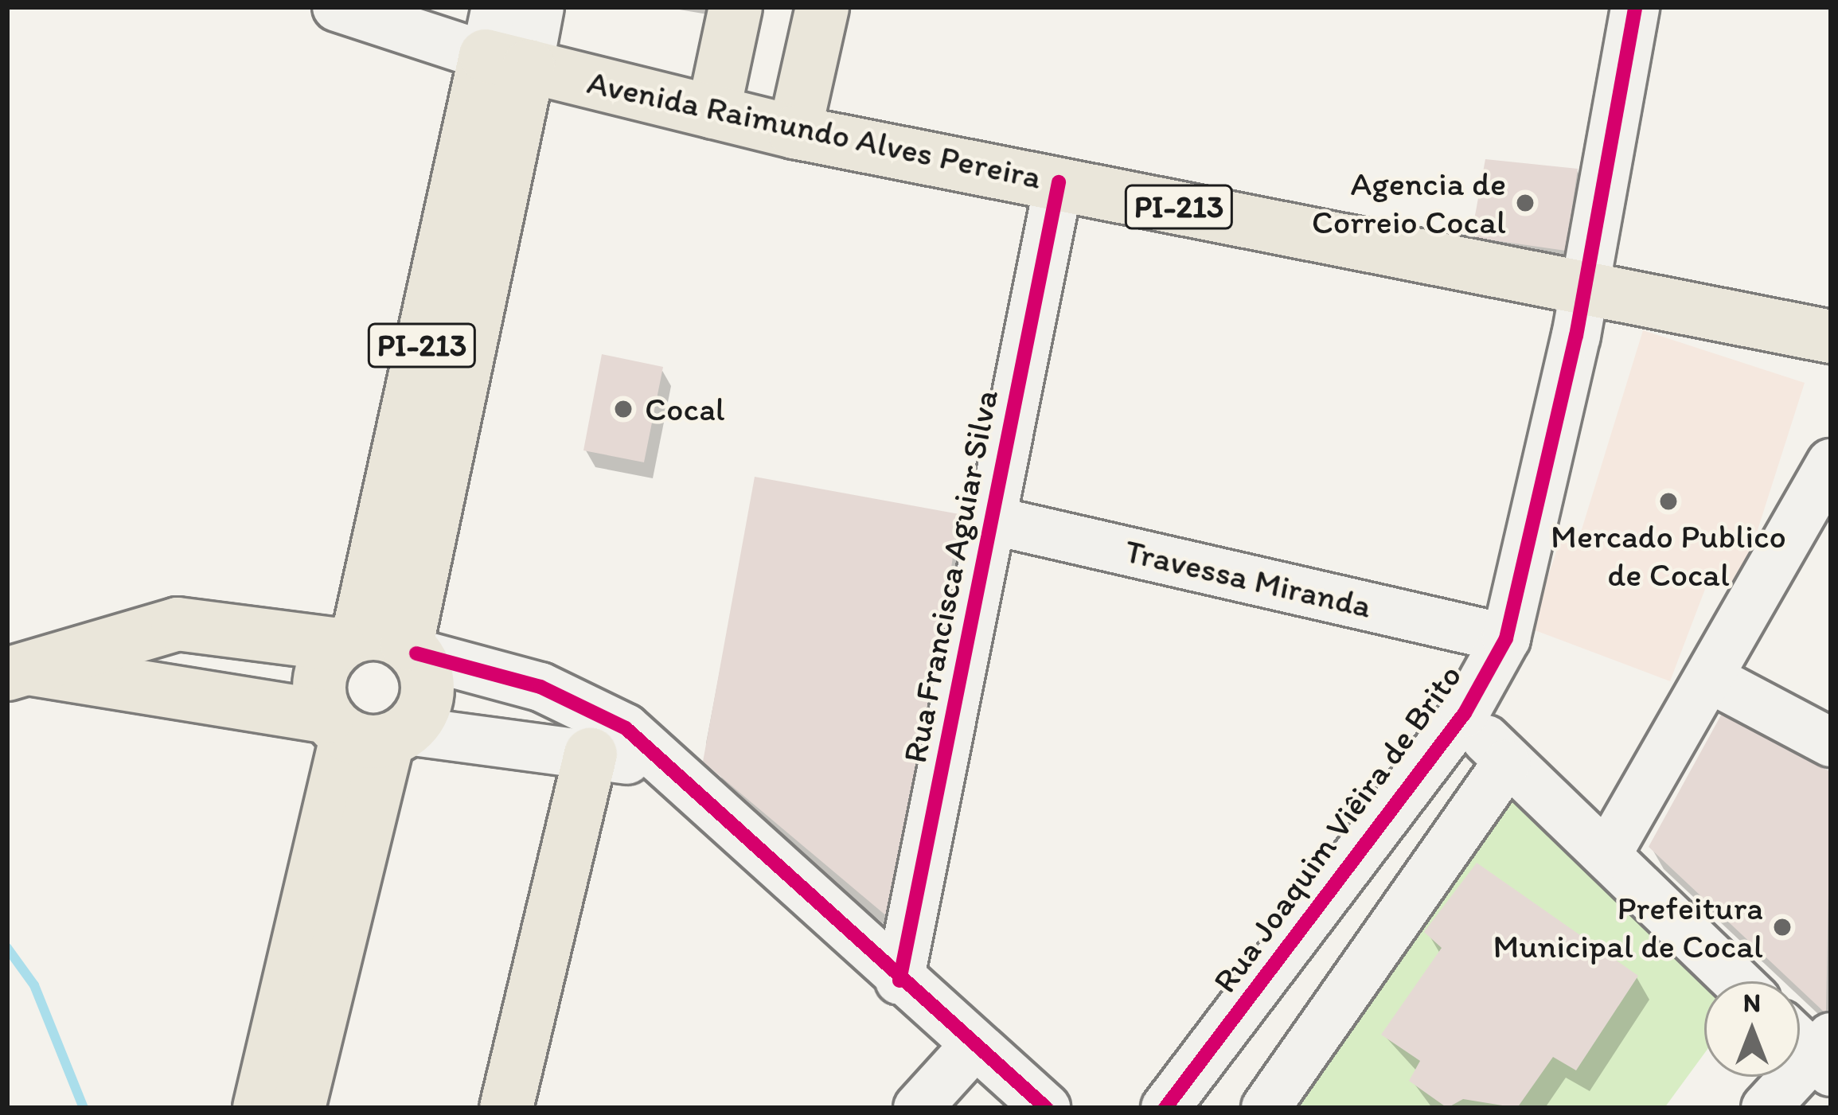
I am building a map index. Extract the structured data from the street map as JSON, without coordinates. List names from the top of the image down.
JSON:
{
  "streets": {
    "main road": ["Avenida Raimundo Alves Pereira", "PI-213"],
    "street": ["Rua Francisca Aguiar Silva", "Travessa Miranda", "Rua Joaquim Viêira de Brito"]
  },
  "crossings": [
    ["Avenida Raimundo Alves Pereira", "PI-213"],
    ["Avenida Raimundo Alves Pereira", "Rua Francisca Aguiar Silva"],
    ["Avenida Raimundo Alves Pereira", "Rua Joaquim Viêira de Brito"],
    ["Rua Francisca Aguiar Silva", "Travessa Miranda"],
    ["Travessa Miranda", "Rua Joaquim Viêira de Brito"]
  ],
  "places": [
    "Agencia de Correio Cocal",
    "Cocal",
    "Mercado Publico de Cocal",
    "Prefeitura Municipal de Cocal"
  ],
  "north": "top"
}
